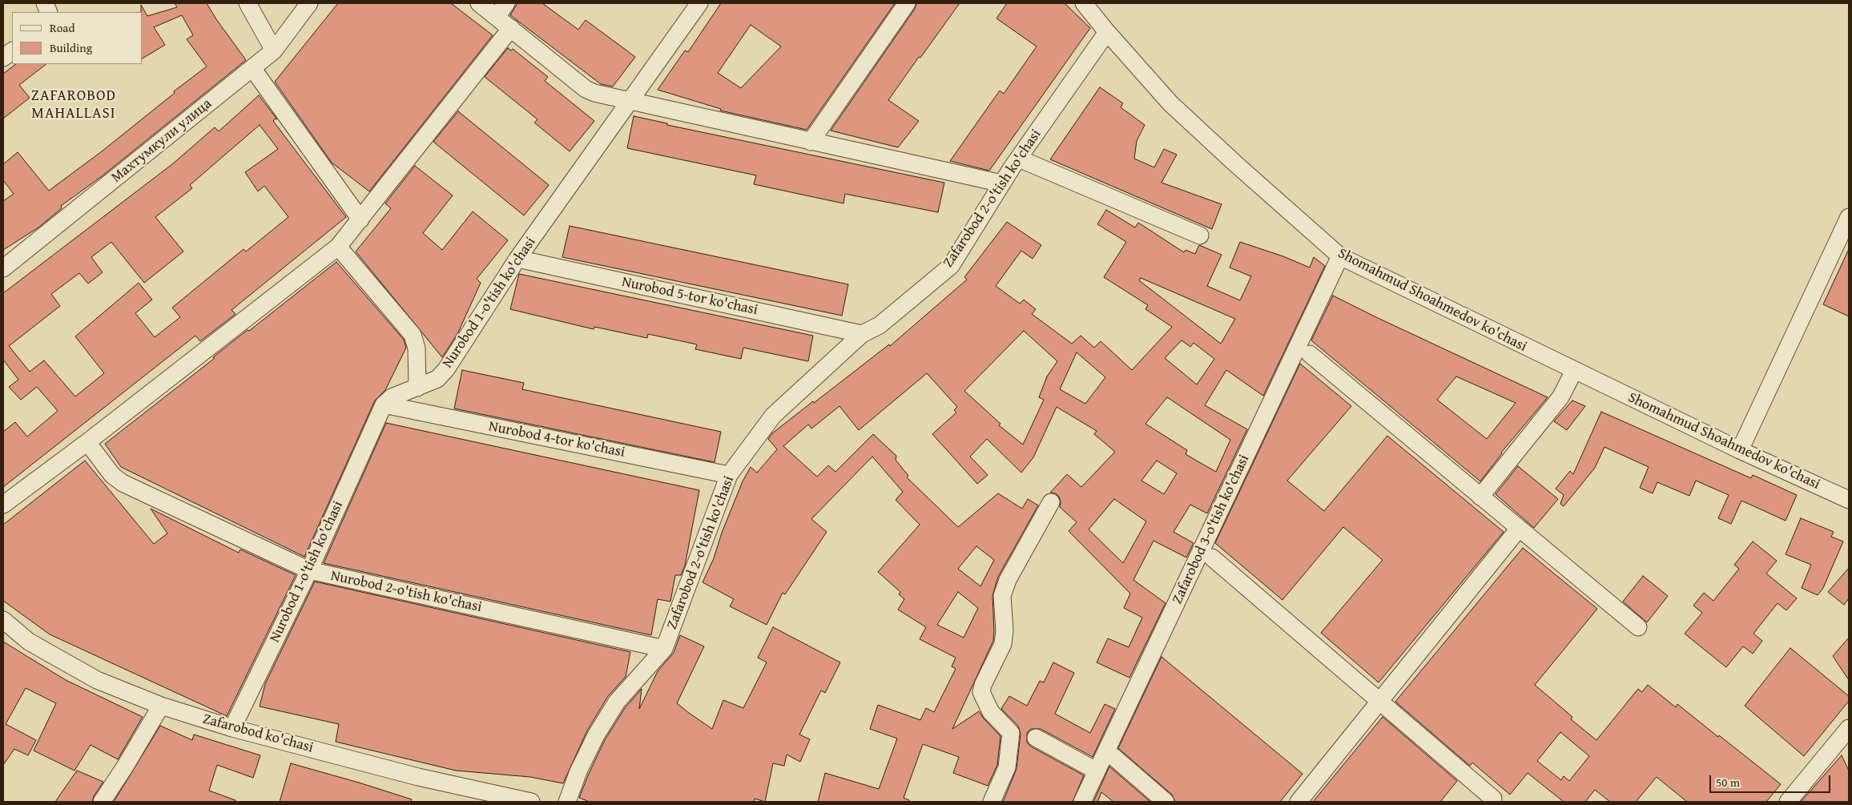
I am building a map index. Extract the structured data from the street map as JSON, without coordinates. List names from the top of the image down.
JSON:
{
  "streets": {
    "street": [
      "Махтумкули улица",
      "Zafarobod 2-o'tish ko'chasi",
      "Nurobod 5-tor ko'chasi",
      "Shomahmud Shoahmedov ko'chasi",
      "Nurobod 1-o'tish ko'chasi",
      "Nurobod 4-tor ko'chasi",
      "Zafarobod 3-o'tish ko'chasi",
      "Nurobod 2-o'tish ko'chasi",
      "Zafarobod ko'chasi"
    ]
  },
  "crossings": [
    ["Zafarobod 2-o'tish ko'chasi", "Nurobod 5-tor ko'chasi"],
    ["Zafarobod 2-o'tish ko'chasi", "Shomahmud Shoahmedov ko'chasi"],
    ["Zafarobod 2-o'tish ko'chasi", "Nurobod 4-tor ko'chasi"],
    ["Zafarobod 2-o'tish ko'chasi", "Nurobod 2-o'tish ko'chasi"],
    ["Nurobod 5-tor ko'chasi", "Nurobod 1-o'tish ko'chasi"],
    ["Shomahmud Shoahmedov ko'chasi", "Zafarobod 3-o'tish ko'chasi"],
    ["Nurobod 1-o'tish ko'chasi", "Nurobod 4-tor ko'chasi"],
    ["Nurobod 1-o'tish ko'chasi", "Nurobod 2-o'tish ko'chasi"],
    ["Nurobod 1-o'tish ko'chasi", "Zafarobod ko'chasi"]
  ],
  "districts": ["ZAFAROBOD MAHALLASI"],
  "legend": ["Road", "Building"],
  "scale_bar": "50 m"
}
